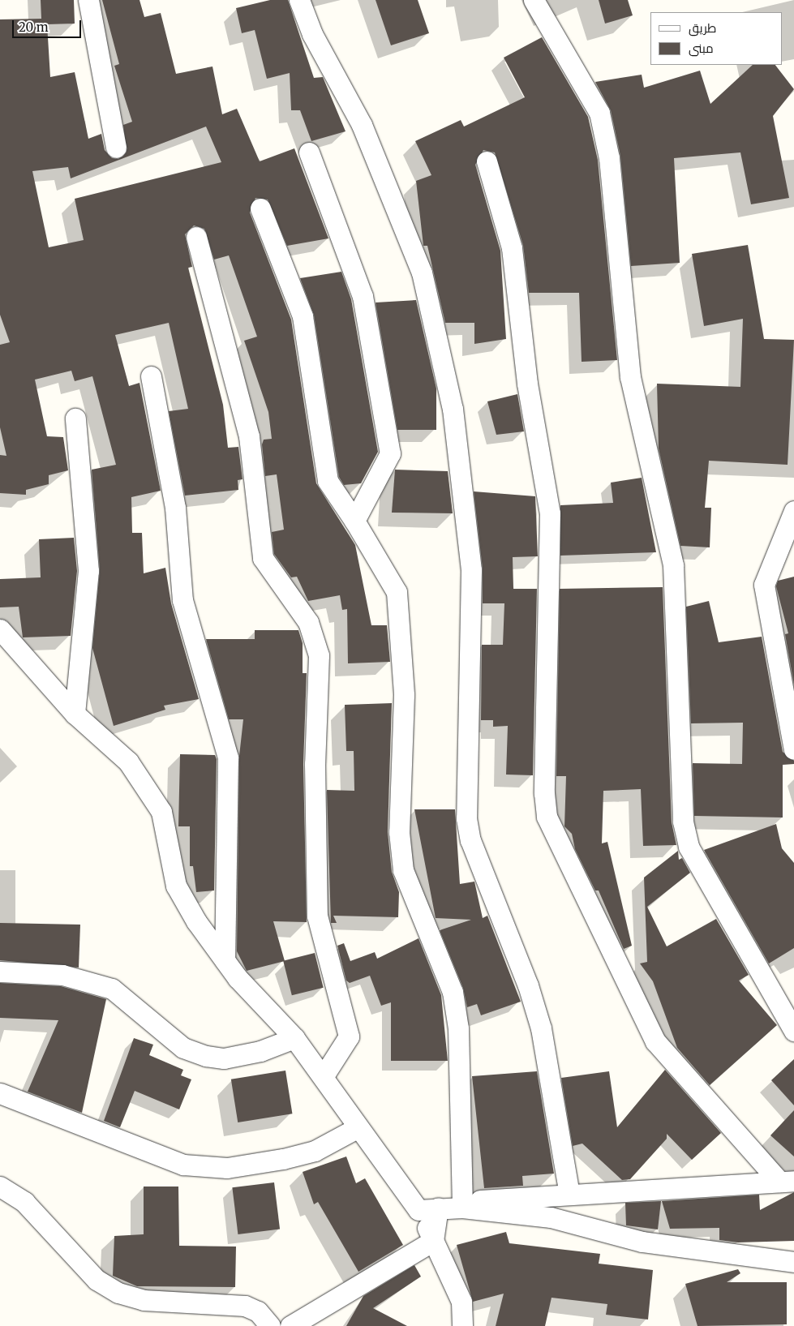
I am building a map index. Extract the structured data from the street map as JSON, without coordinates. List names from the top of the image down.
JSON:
{
  "legend": ["طريق", "مبنى"],
  "scale_bar": "20 m"
}
